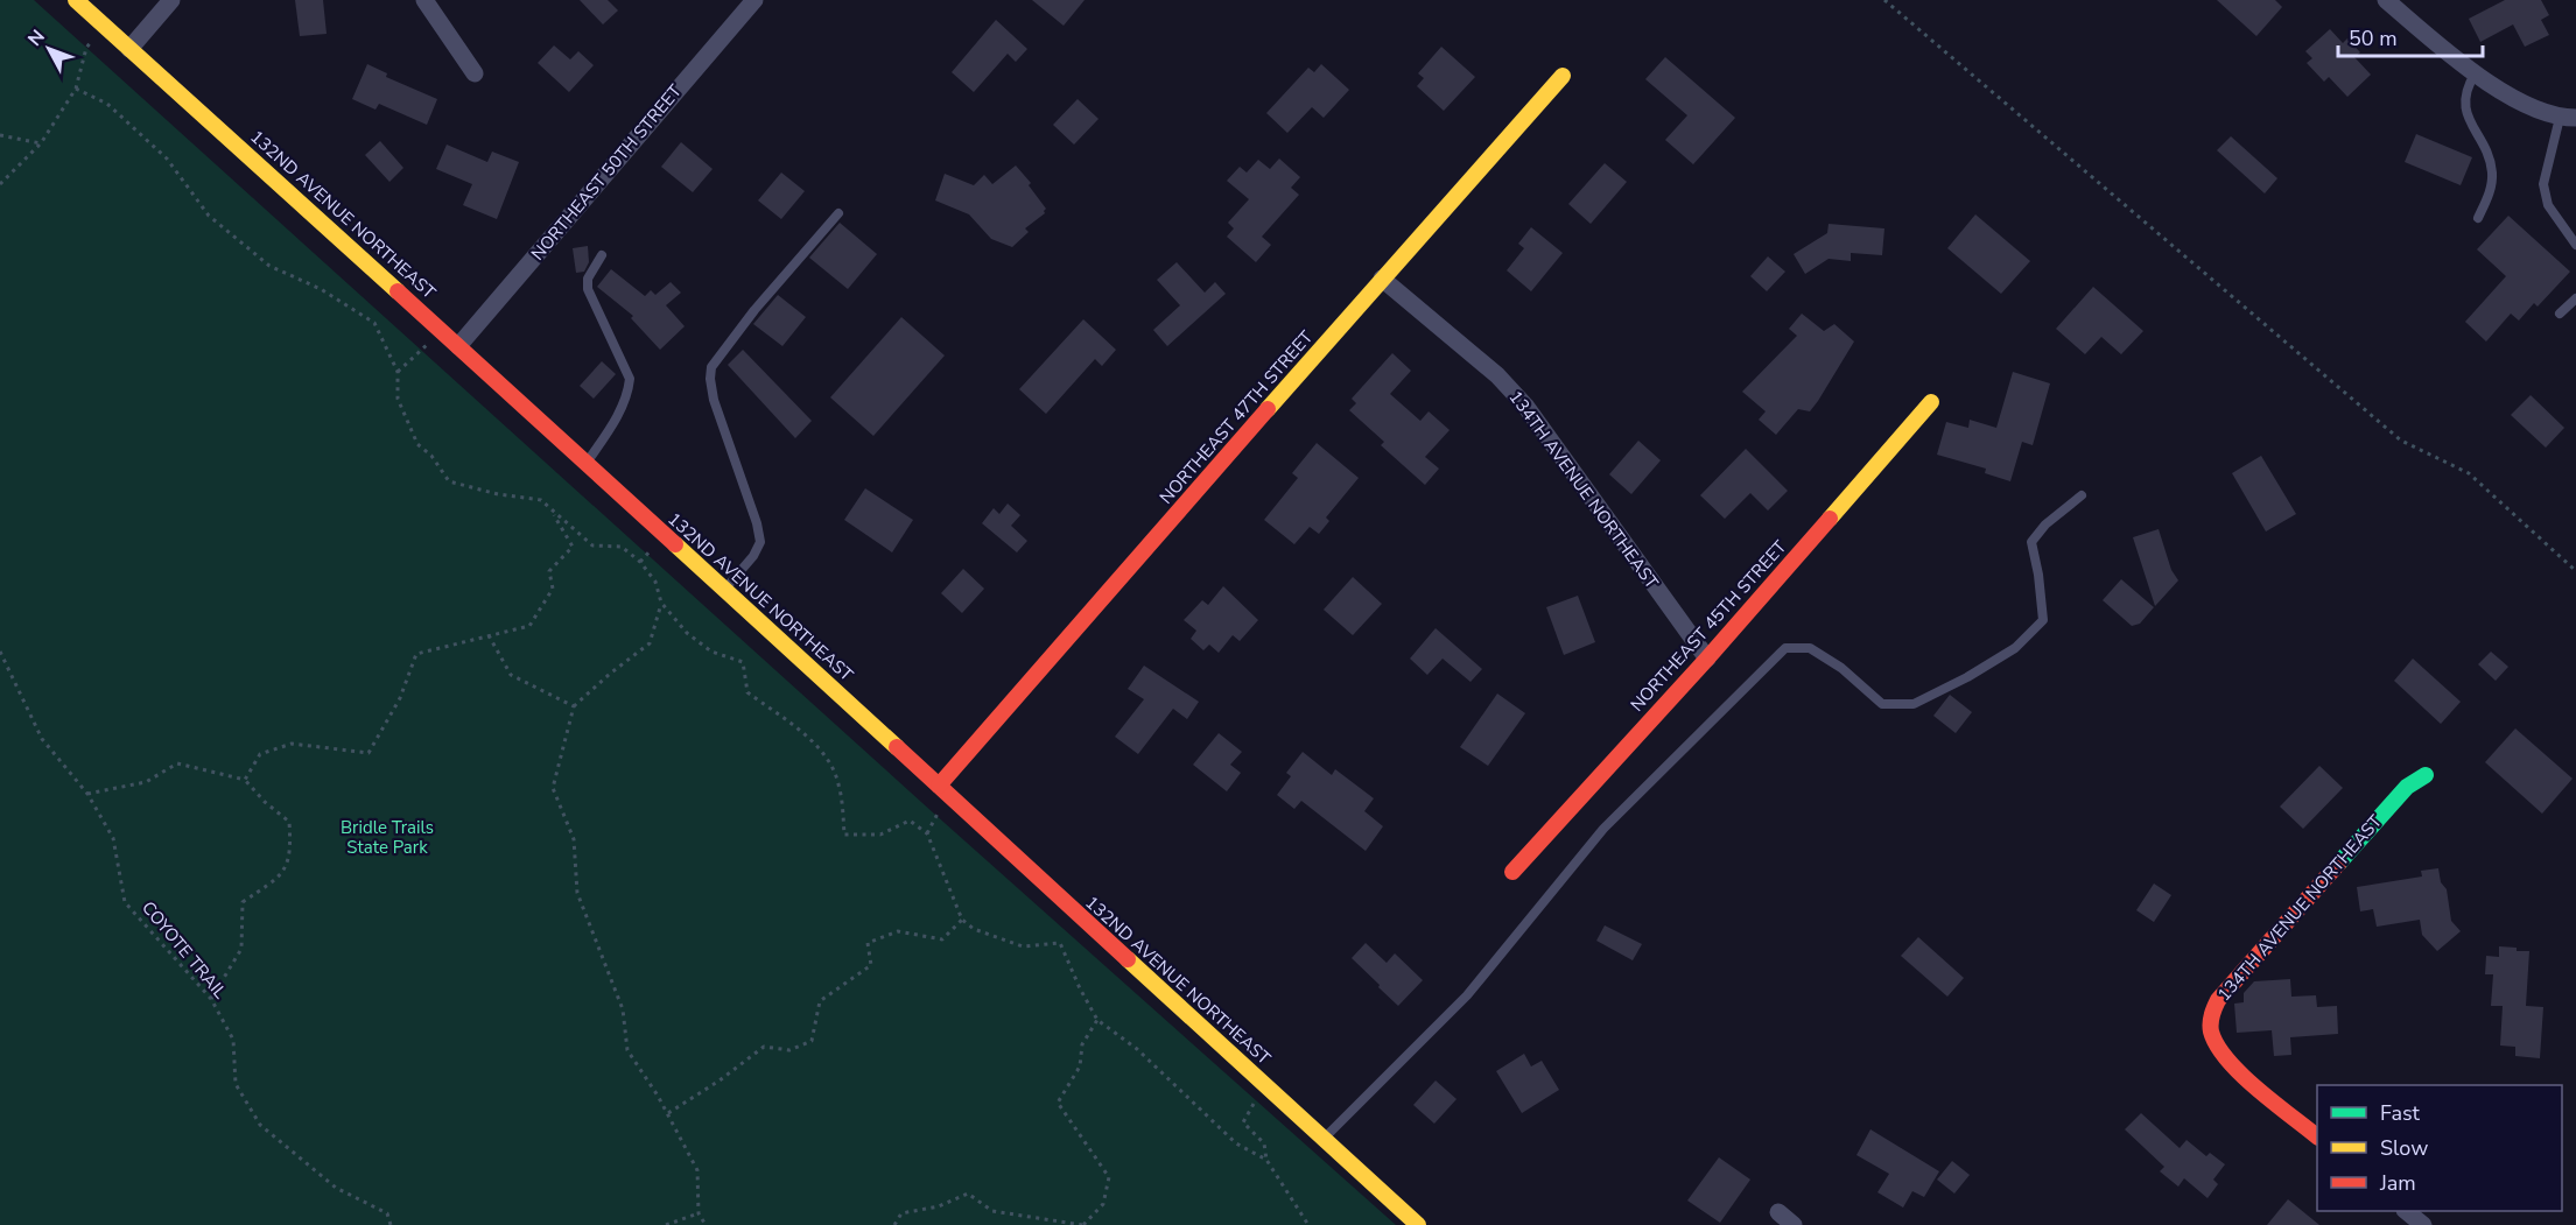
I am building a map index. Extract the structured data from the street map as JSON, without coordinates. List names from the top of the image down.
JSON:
{
  "streets": {
    "street": [
      "NORTHEAST 50TH STREET",
      "132ND AVENUE NORTHEAST",
      "NORTHEAST 47TH STREET",
      "134TH AVENUE NORTHEAST",
      "NORTHEAST 45TH STREET"
    ],
    "path": ["COYOTE TRAIL"]
  },
  "crossings": [
    ["NORTHEAST 50TH STREET", "132ND AVENUE NORTHEAST"],
    ["132ND AVENUE NORTHEAST", "NORTHEAST 47TH STREET"],
    ["NORTHEAST 47TH STREET", "134TH AVENUE NORTHEAST"],
    ["134TH AVENUE NORTHEAST", "NORTHEAST 45TH STREET"]
  ],
  "parks": ["Bridle Trails State Park"],
  "legend": ["Fast", "Slow", "Jam"],
  "scale_bar": "50 m",
  "north": "top left"
}
